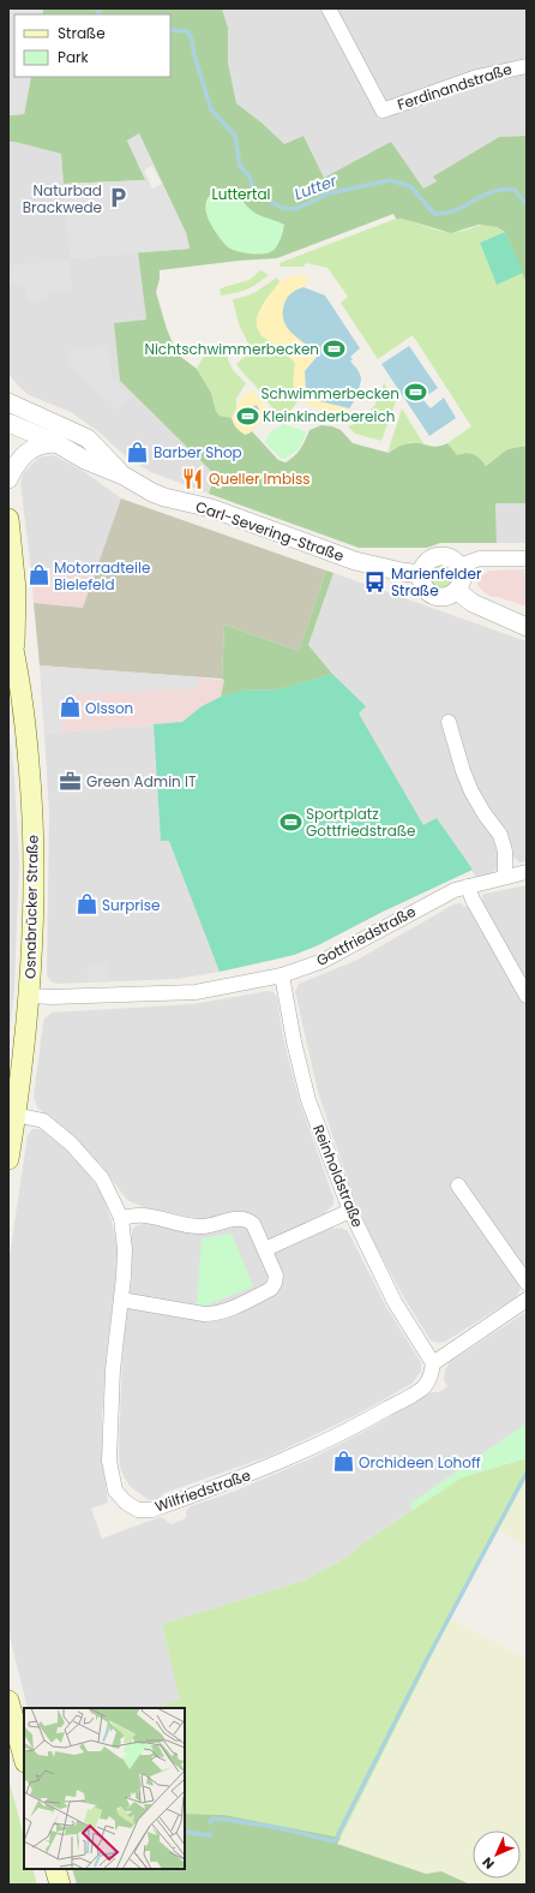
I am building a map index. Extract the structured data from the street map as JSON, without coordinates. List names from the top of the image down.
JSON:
{
  "streets": {
    "main road": ["Osnabrücker Straße"],
    "street": [
      "Ferdinandstraße",
      "Carl-Severing-Straße",
      "Gottfriedstraße",
      "Reinholdstraße",
      "Wilfriedstraße"
    ]
  },
  "crossings": [
    ["Osnabrücker Straße", "Gottfriedstraße"],
    ["Osnabrücker Straße", "Wilfriedstraße"],
    ["Gottfriedstraße", "Reinholdstraße"],
    ["Reinholdstraße", "Wilfriedstraße"]
  ],
  "water": ["Lutter"],
  "parks": ["Luttertal"],
  "places": {
    "parking": ["Naturbad Brackwede"],
    "sports": [
      "Nichtschwimmerbecken",
      "Schwimmerbecken",
      "Kleinkinderbereich",
      "Sportplatz Gottfriedstraße"
    ],
    "shop": [
      "Barber Shop",
      "Motorradteile Bielefeld",
      "Olsson",
      "Surprise",
      "Orchideen Lohoff"
    ],
    "restaurant": ["Queller Imbiss"],
    "bus stop": ["Marienfelder Straße"],
    "office": ["Green Admin IT"]
  },
  "legend": ["Straße", "Park"],
  "north": "bottom left"
}
